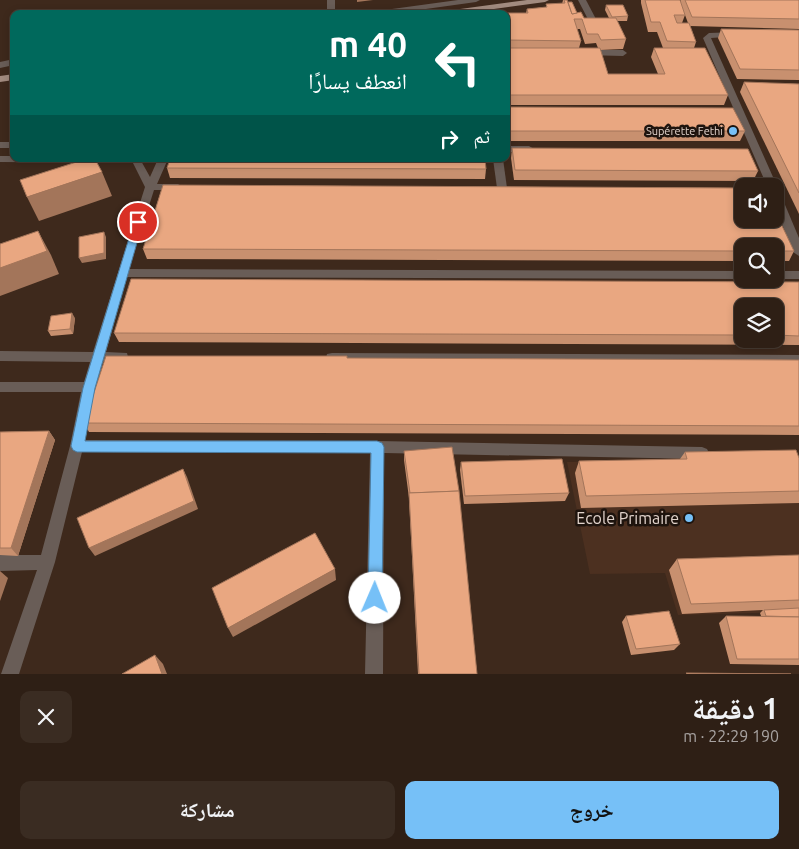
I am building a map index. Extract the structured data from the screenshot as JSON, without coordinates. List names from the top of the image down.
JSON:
{
  "places": ["Supérette Fethi", "Ecole Primaire"],
  "page": {
    "turn": ["40 m", "انعطف يسارًا"],
    "then": "ثم",
    "heading": ["1 دقيقة", "190 m · 22:29"],
    "buttons": ["خروج", "مشاركة"]
  }
}
